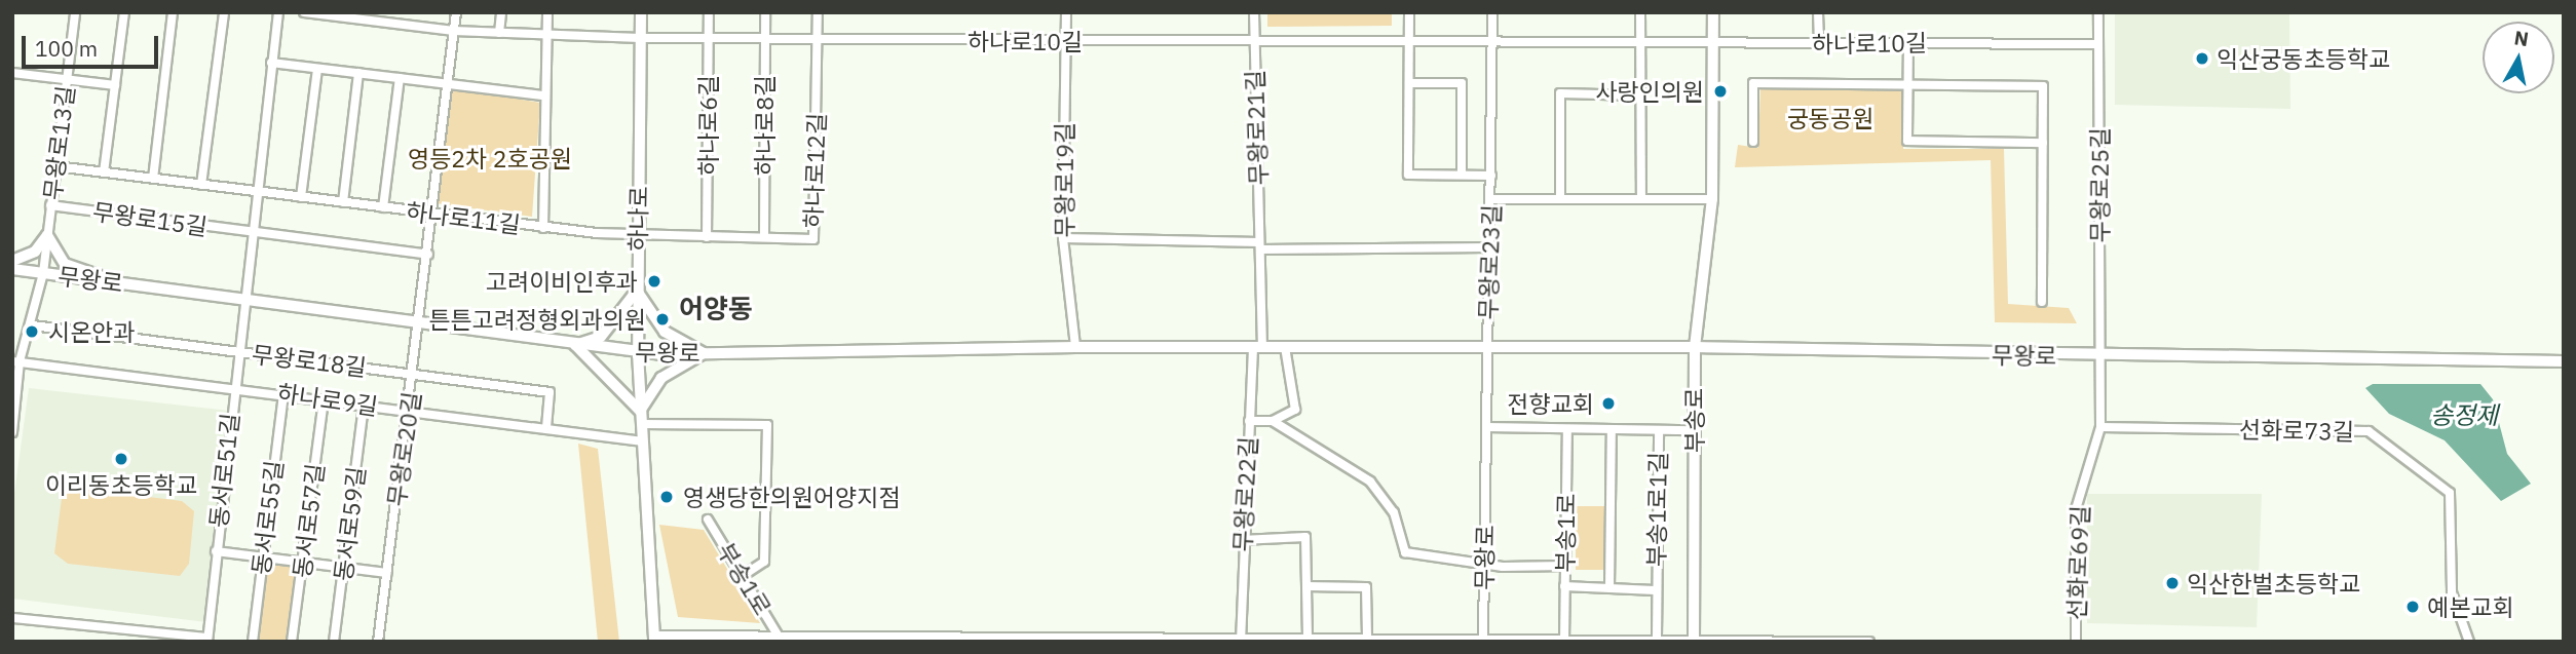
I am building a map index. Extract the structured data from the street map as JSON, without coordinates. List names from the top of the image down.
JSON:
{
  "streets": {
    "street": [
      "하나로10길",
      "하나로6길",
      "하나로8길",
      "무왕로21길",
      "무왕로13길",
      "하나로12길",
      "무왕로19길",
      "무왕로25길",
      "하나로11길",
      "무왕로15길",
      "하나로",
      "무왕로23길",
      "무왕로",
      "무왕로18길",
      "하나로9길",
      "부송로",
      "선화로73길",
      "무왕로20길",
      "동서로51길",
      "무왕로22길",
      "부송1로1길",
      "동서로55길",
      "동서로57길",
      "동서로59길",
      "부송1로",
      "선화로69길"
    ]
  },
  "crossings": [
    ["하나로10길", "하나로6길"],
    ["하나로10길", "하나로8길"],
    ["하나로10길", "무왕로21길"],
    ["하나로10길", "하나로12길"],
    ["하나로10길", "무왕로19길"],
    ["하나로10길", "무왕로25길"],
    ["하나로10길", "하나로11길"],
    ["하나로10길", "하나로"],
    ["하나로10길", "무왕로23길"],
    ["하나로10길", "부송로"],
    ["하나로10길", "무왕로20길"],
    ["하나로6길", "하나로12길"],
    ["하나로8길", "하나로12길"],
    ["무왕로21길", "무왕로"],
    ["무왕로21길", "무왕로22길"],
    ["무왕로13길", "하나로11길"],
    ["무왕로13길", "무왕로15길"],
    ["무왕로13길", "무왕로"],
    ["무왕로13길", "무왕로18길"],
    ["무왕로13길", "하나로9길"],
    ["하나로12길", "하나로11길"],
    ["하나로12길", "하나로"],
    ["무왕로19길", "무왕로"],
    ["무왕로25길", "무왕로"],
    ["무왕로25길", "선화로69길"],
    ["하나로11길", "하나로"],
    ["하나로11길", "무왕로20길"],
    ["무왕로15길", "무왕로20길"],
    ["하나로", "무왕로"],
    ["하나로", "하나로9길"],
    ["하나로", "부송1로"],
    ["무왕로23길", "무왕로"],
    ["무왕로", "부송로"],
    ["무왕로", "무왕로20길"],
    ["무왕로", "동서로51길"],
    ["무왕로", "무왕로22길"],
    ["무왕로", "부송1로1길"],
    ["무왕로", "부송1로"],
    ["무왕로", "선화로69길"],
    ["무왕로18길", "하나로9길"],
    ["무왕로18길", "무왕로20길"],
    ["무왕로18길", "동서로51길"],
    ["하나로9길", "무왕로20길"],
    ["하나로9길", "동서로51길"],
    ["하나로9길", "동서로55길"],
    ["하나로9길", "동서로57길"],
    ["하나로9길", "동서로59길"],
    ["부송로", "부송1로"],
    ["선화로73길", "선화로69길"],
    ["무왕로22길", "부송1로"],
    ["부송1로1길", "부송1로"]
  ],
  "districts": ["어양동"],
  "water": ["송정제"],
  "parks": ["궁동공원", "영등2차 2호공원"],
  "places": [
    "익산궁동초등학교",
    "사랑인의원",
    "고려이비인후과",
    "튼튼고려정형외과의원",
    "시온안과",
    "전향교회",
    "이리동초등학교",
    "영생당한의원어양지점",
    "익산한벌초등학교",
    "예본교회"
  ],
  "scale_bar": "100 m",
  "north": "top"
}
